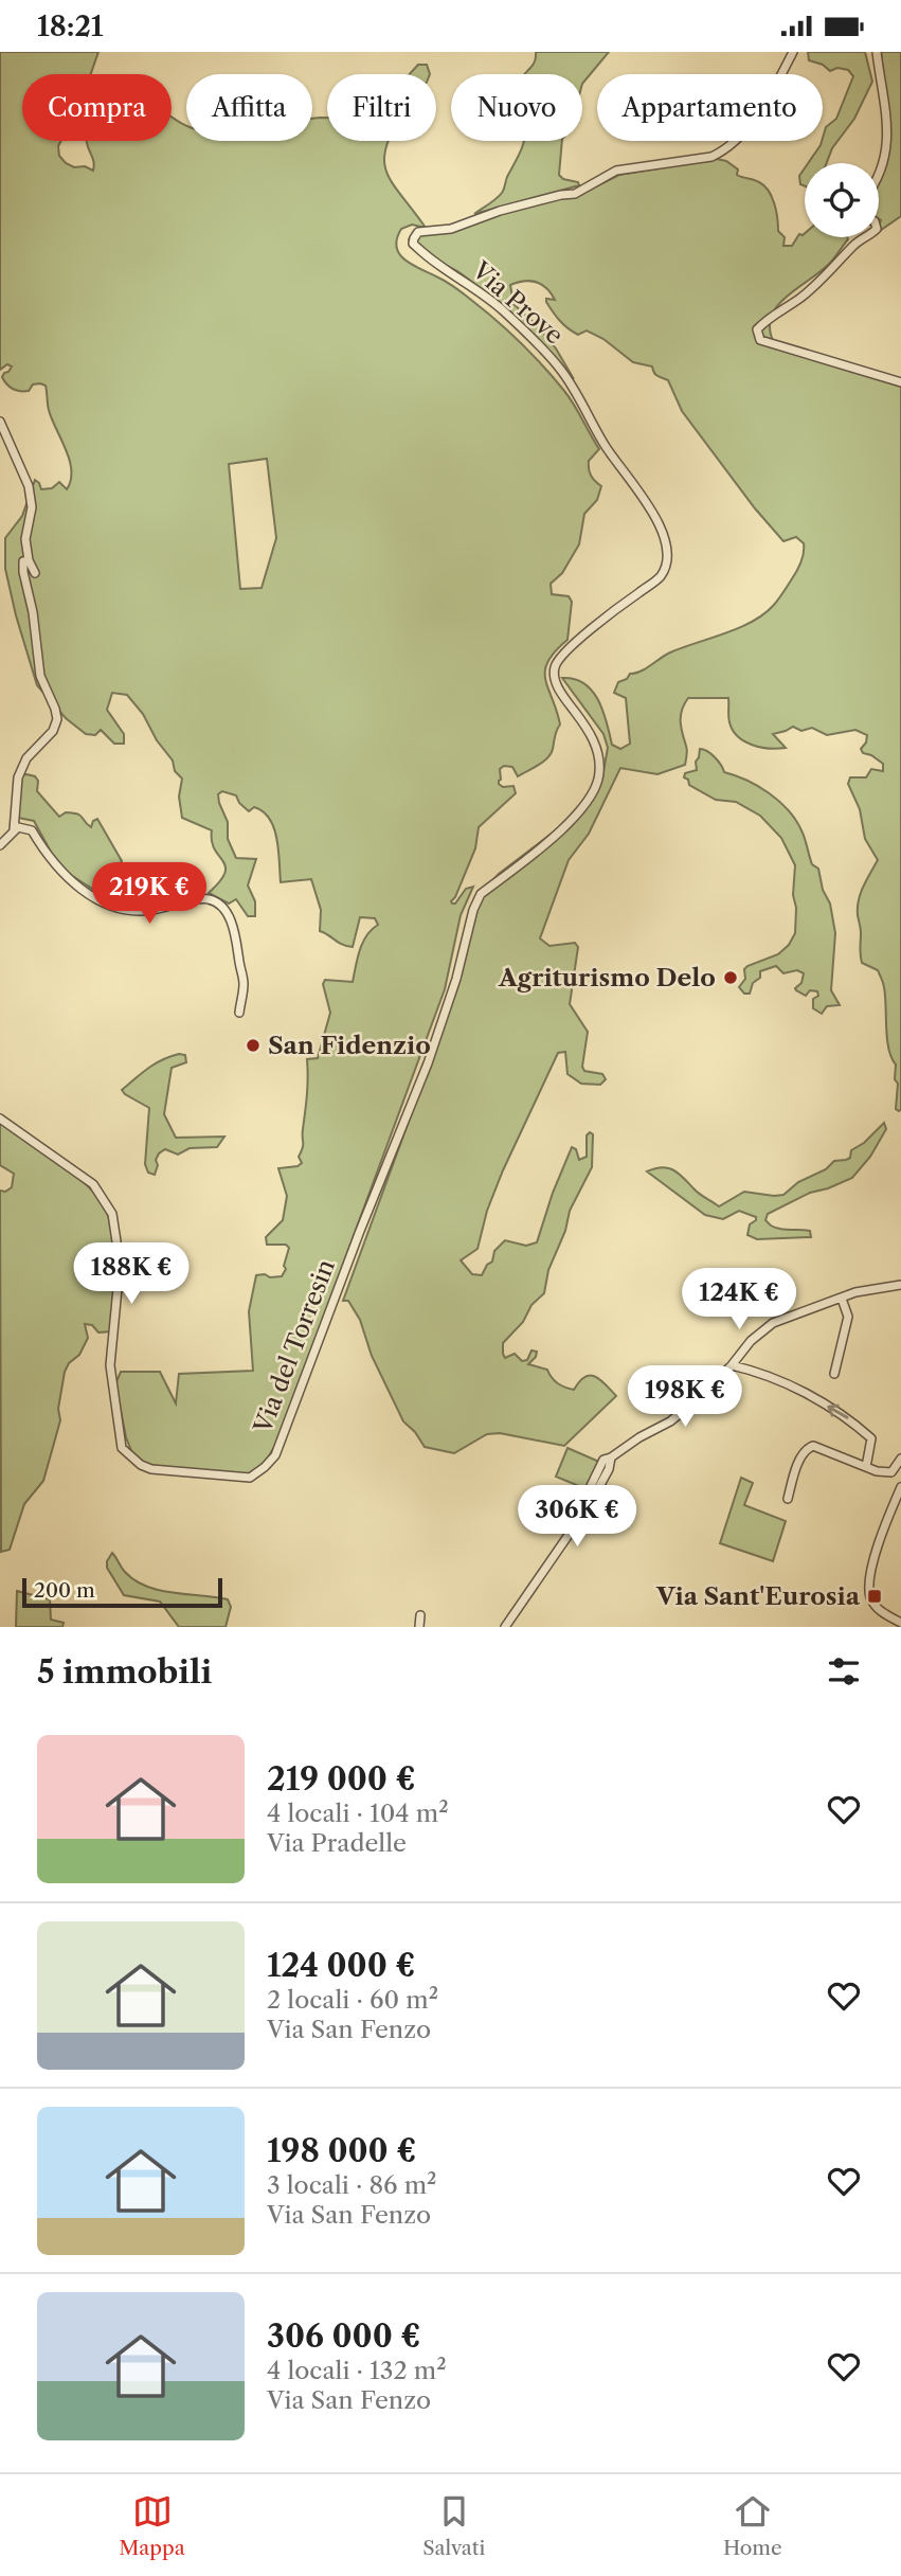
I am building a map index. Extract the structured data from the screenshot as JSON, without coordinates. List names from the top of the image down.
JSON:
{
  "streets": {
    "street": ["Via Prove", "Via del Torresin"]
  },
  "crossings": [
    ["Via Prove", "Via del Torresin"]
  ],
  "places": {
    "other": ["Agriturismo Delo", "San Fidenzio"],
    "transit": ["Via Sant'Eurosia"]
  },
  "scale_bar": "200 m",
  "page": {
    "status": "18:21",
    "chip": [
      "Compra",
      "Affitta",
      "Filtri",
      "Nuovo",
      "Appartamento"
    ],
    "price": [
      "219K €",
      "188K €",
      "124K €",
      "198K €",
      "306K €"
    ],
    "scale": "200 m",
    "heading": "5 immobili",
    "list": [
      {
        "name": "219 000 €",
        "note": "4 locali · 104 m² · Via Pradelle"
      },
      {
        "name": "124 000 €",
        "note": "2 locali · 60 m² · Via San Fenzo"
      },
      {
        "name": "198 000 €",
        "note": "3 locali · 86 m² · Via San Fenzo"
      },
      {
        "name": "306 000 €",
        "note": "4 locali · 132 m² · Via San Fenzo"
      }
    ],
    "tabs": ["Mappa", "Salvati", "Home"]
  }
}
